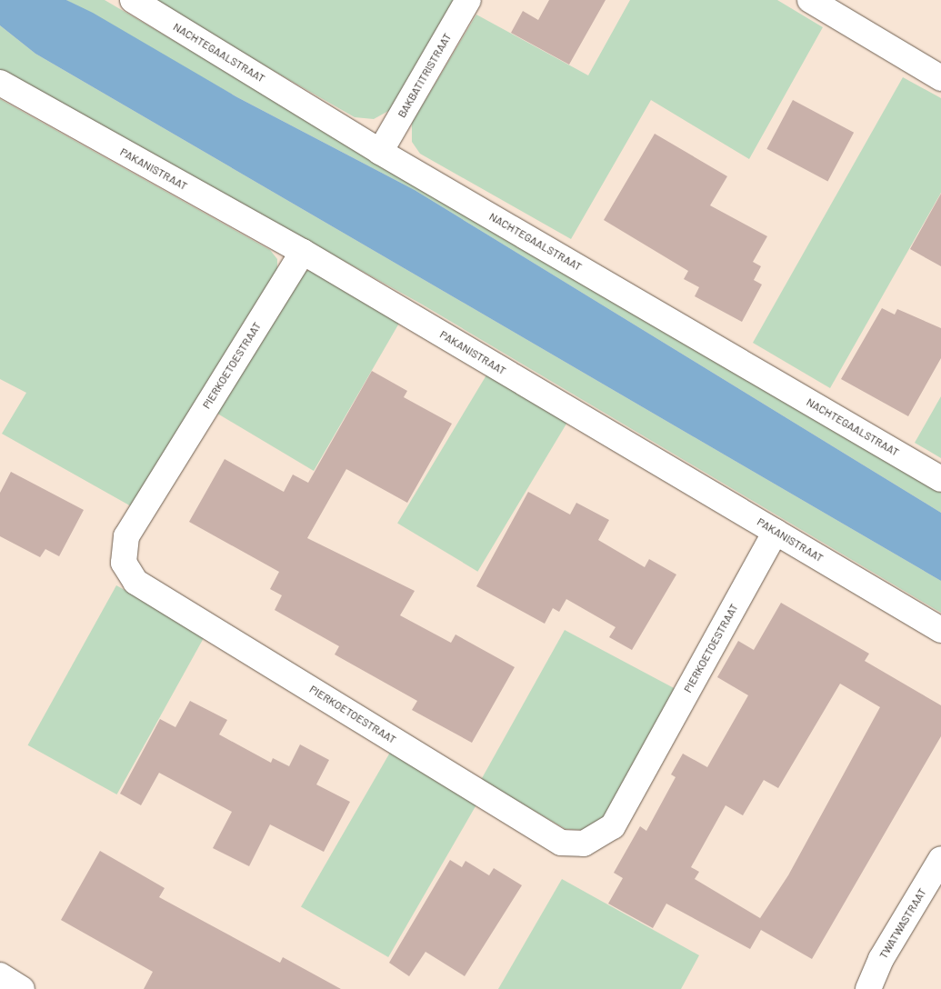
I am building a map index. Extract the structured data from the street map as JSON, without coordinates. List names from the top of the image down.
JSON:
{
  "streets": {
    "street": [
      "NACHTEGAALSTRAAT",
      "BAKBATITRISTRAAT",
      "PAKANISTRAAT",
      "PIERKOETOESTRAAT",
      "TWATWASTRAAT"
    ]
  },
  "crossings": [
    ["NACHTEGAALSTRAAT", "BAKBATITRISTRAAT"],
    ["PAKANISTRAAT", "PIERKOETOESTRAAT"]
  ]
}
